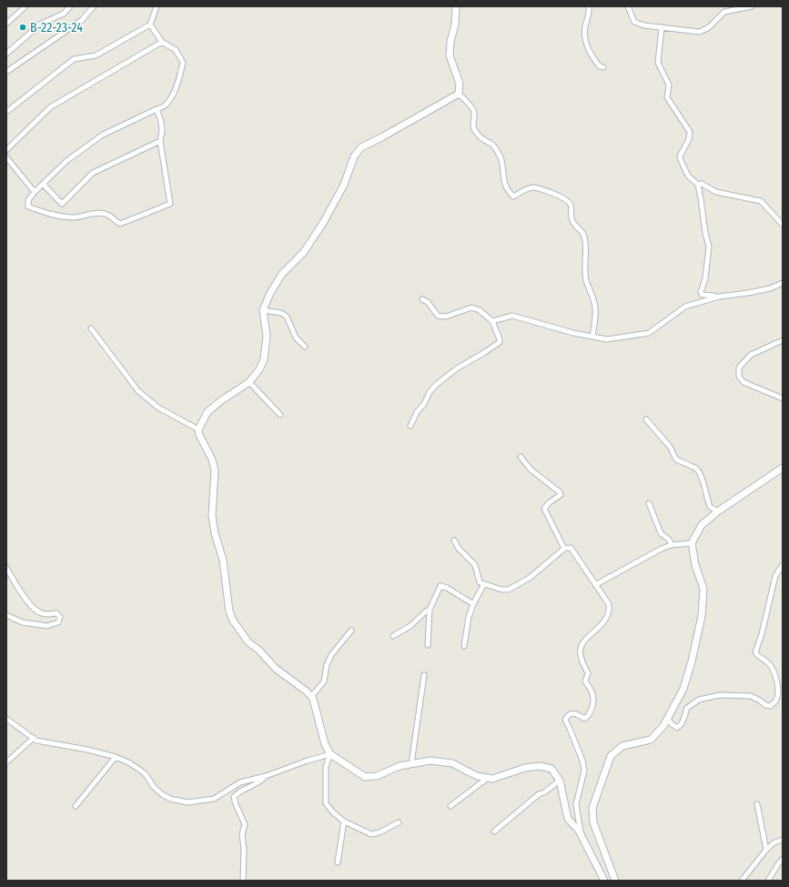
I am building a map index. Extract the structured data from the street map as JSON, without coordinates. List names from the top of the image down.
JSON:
{
  "places": ["B-22-23-24"]
}
